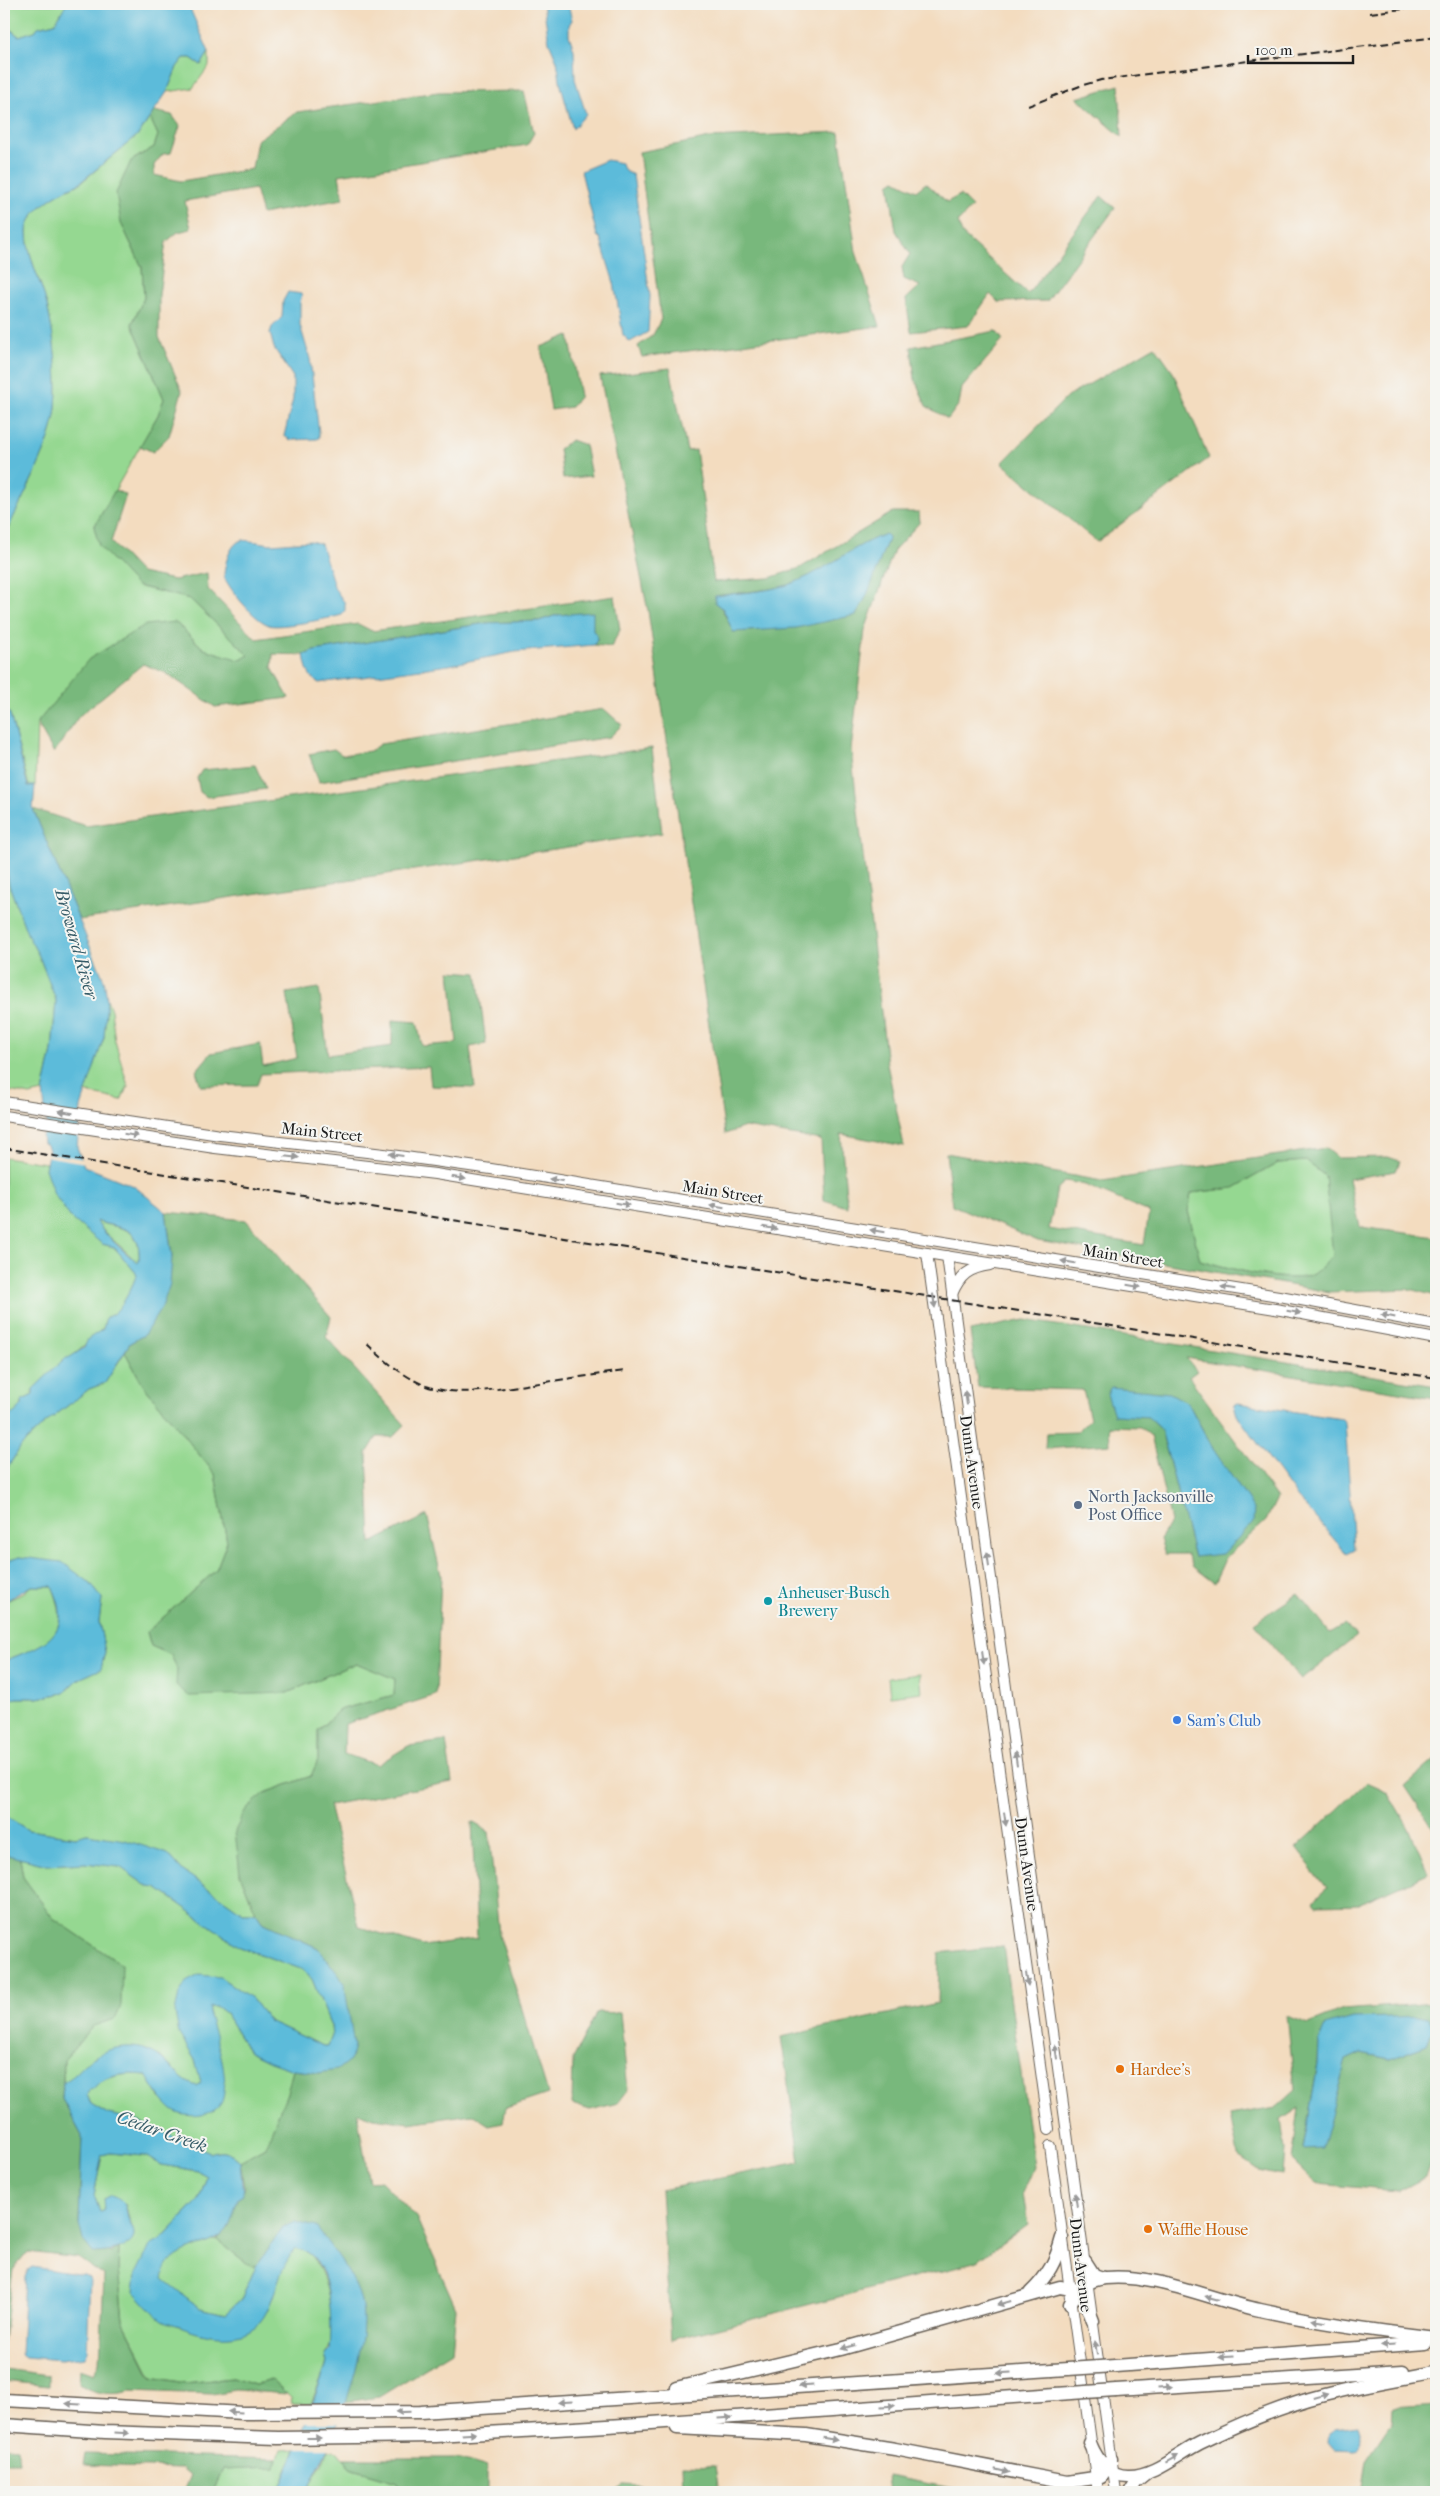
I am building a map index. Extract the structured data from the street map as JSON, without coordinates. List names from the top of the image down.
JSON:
{
  "streets": {
    "main road": ["Main Street", "Dunn Avenue"]
  },
  "crossings": [
    ["Main Street", "Dunn Avenue"]
  ],
  "water": ["Broward River", "Cedar Creek"],
  "places": [
    "North Jacksonville Post Office",
    "Anheuser-Busch Brewery",
    "Sam's Club",
    "Hardee's",
    "Waffle House"
  ],
  "scale_bar": "100 m"
}
